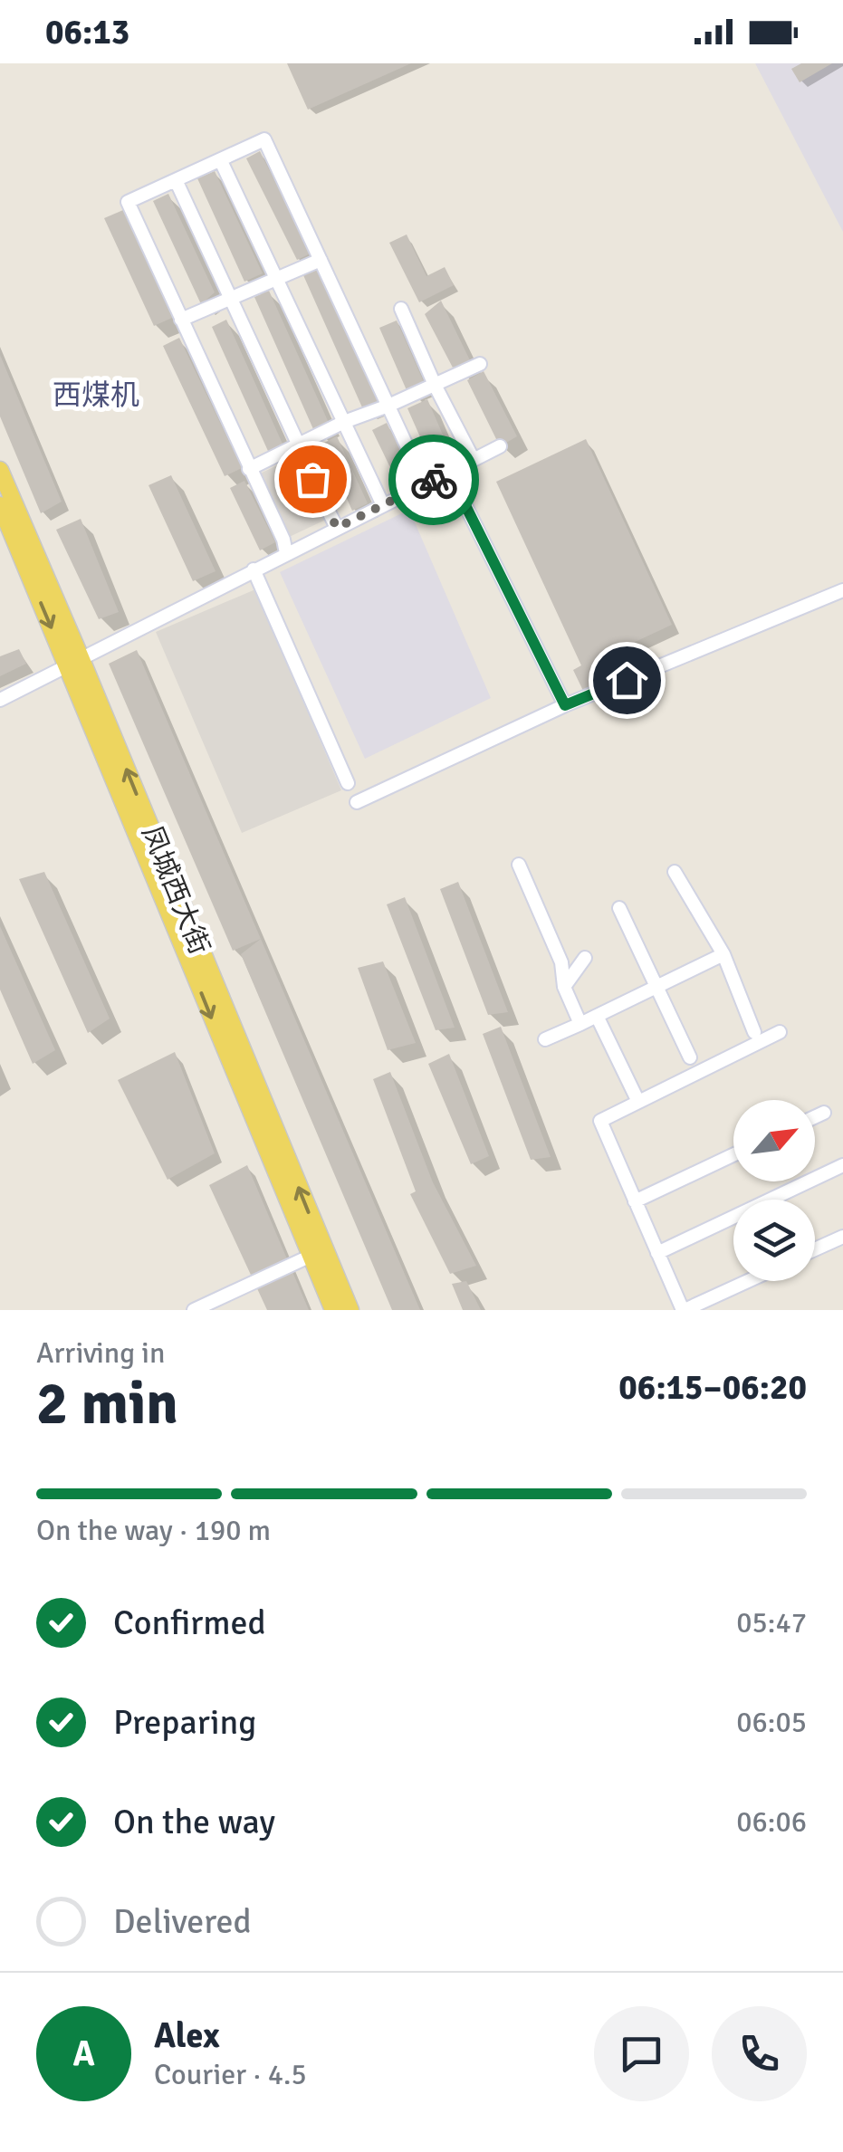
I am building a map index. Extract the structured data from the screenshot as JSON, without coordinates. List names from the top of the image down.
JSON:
{
  "streets": {
    "main road": ["凤城西大街"]
  },
  "districts": ["西煤机"],
  "north": "top right",
  "page": {
    "status": "06:13",
    "heading": ["2 min", "Arriving in", "06:15–06:20"],
    "panel": ["Alex", "Courier · 4.5"],
    "bar": "On the way · 190 m",
    "list": [
      ["Confirmed", "05:47"],
      ["Preparing", "06:05"],
      ["On the way", "06:06"],
      "Delivered"
    ],
    "round": "A"
  }
}
